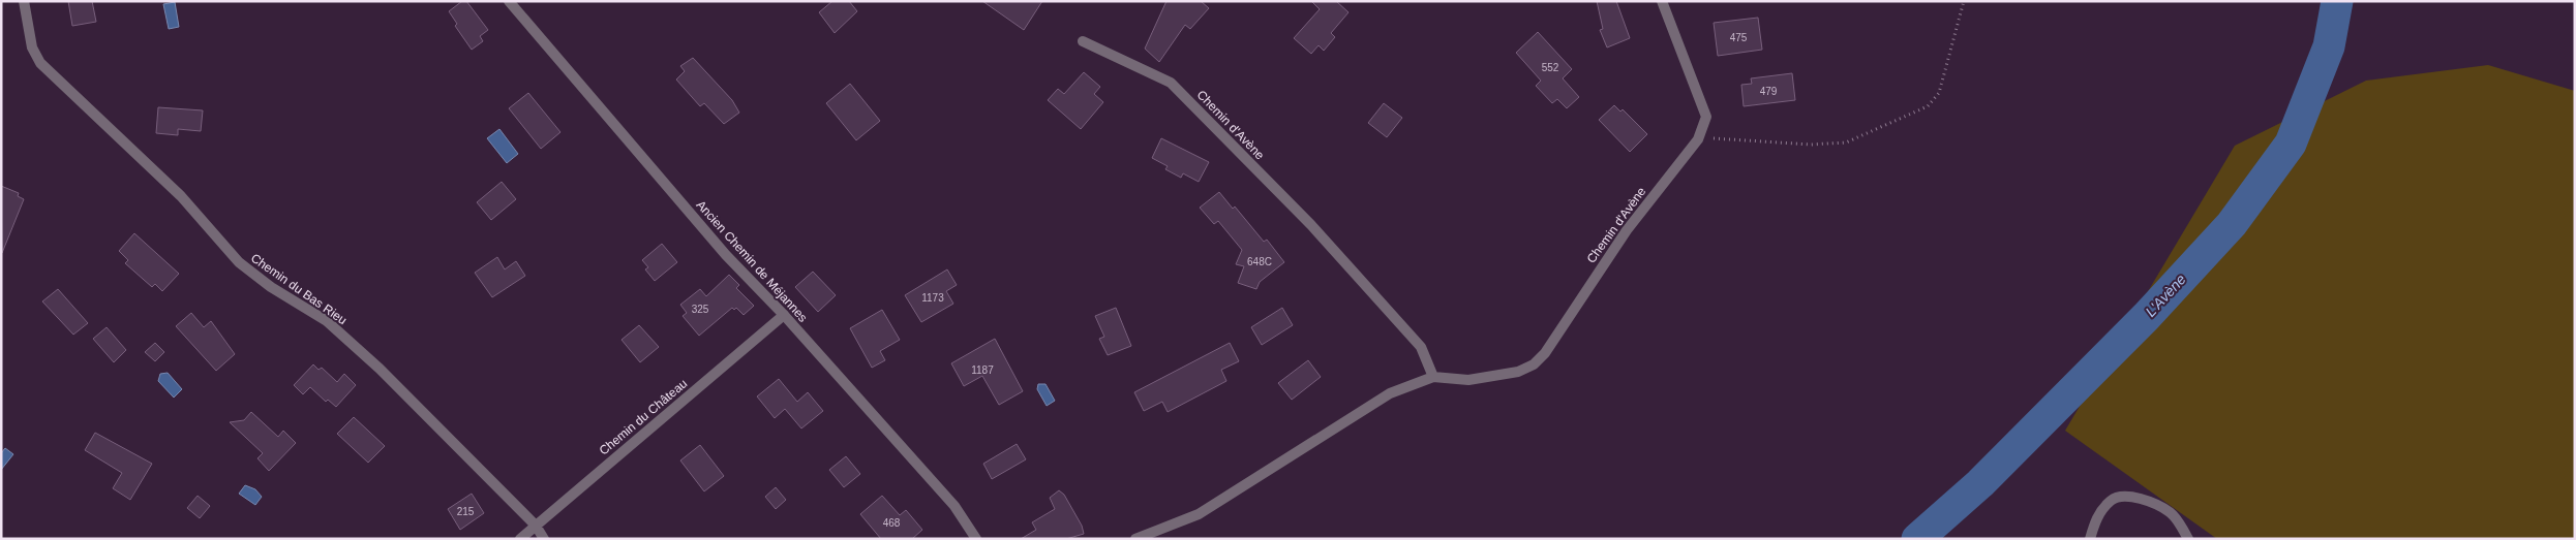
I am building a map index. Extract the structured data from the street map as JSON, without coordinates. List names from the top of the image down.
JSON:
{
  "streets": {
    "street": [
      "Chemin d'Avène",
      "Ancien Chemin de Méjannes",
      "Chemin du Bas Rieu",
      "Chemin du Château"
    ]
  },
  "crossings": [
    ["Ancien Chemin de Méjannes", "Chemin du Château"],
    ["Chemin du Bas Rieu", "Chemin du Château"]
  ],
  "water": ["L'Avène"],
  "house_numbers": [
    "475",
    "552",
    "479",
    "648C",
    "1173",
    "325",
    "1187",
    "215",
    "468"
  ]
}
